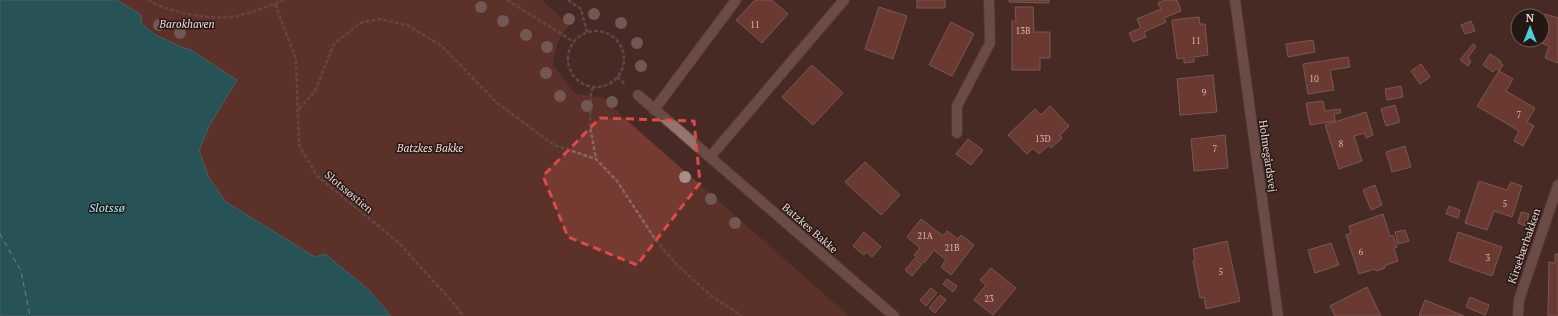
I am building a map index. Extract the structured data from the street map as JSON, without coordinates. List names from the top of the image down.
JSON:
{
  "streets": {
    "street": ["Holmegårdsvej", "Batzkes Bakke", "Kirsebærbakken"],
    "path": ["Slotssøstien"]
  },
  "water": ["Slotssø"],
  "parks": ["Barokhaven", "Batzkes Bakke"],
  "house_numbers": [
    "11",
    "13B",
    "11",
    "10",
    "9",
    "7",
    "13D",
    "8",
    "7",
    "5",
    "21A",
    "21B",
    "6",
    "3",
    "5",
    "23"
  ],
  "north": "top"
}
